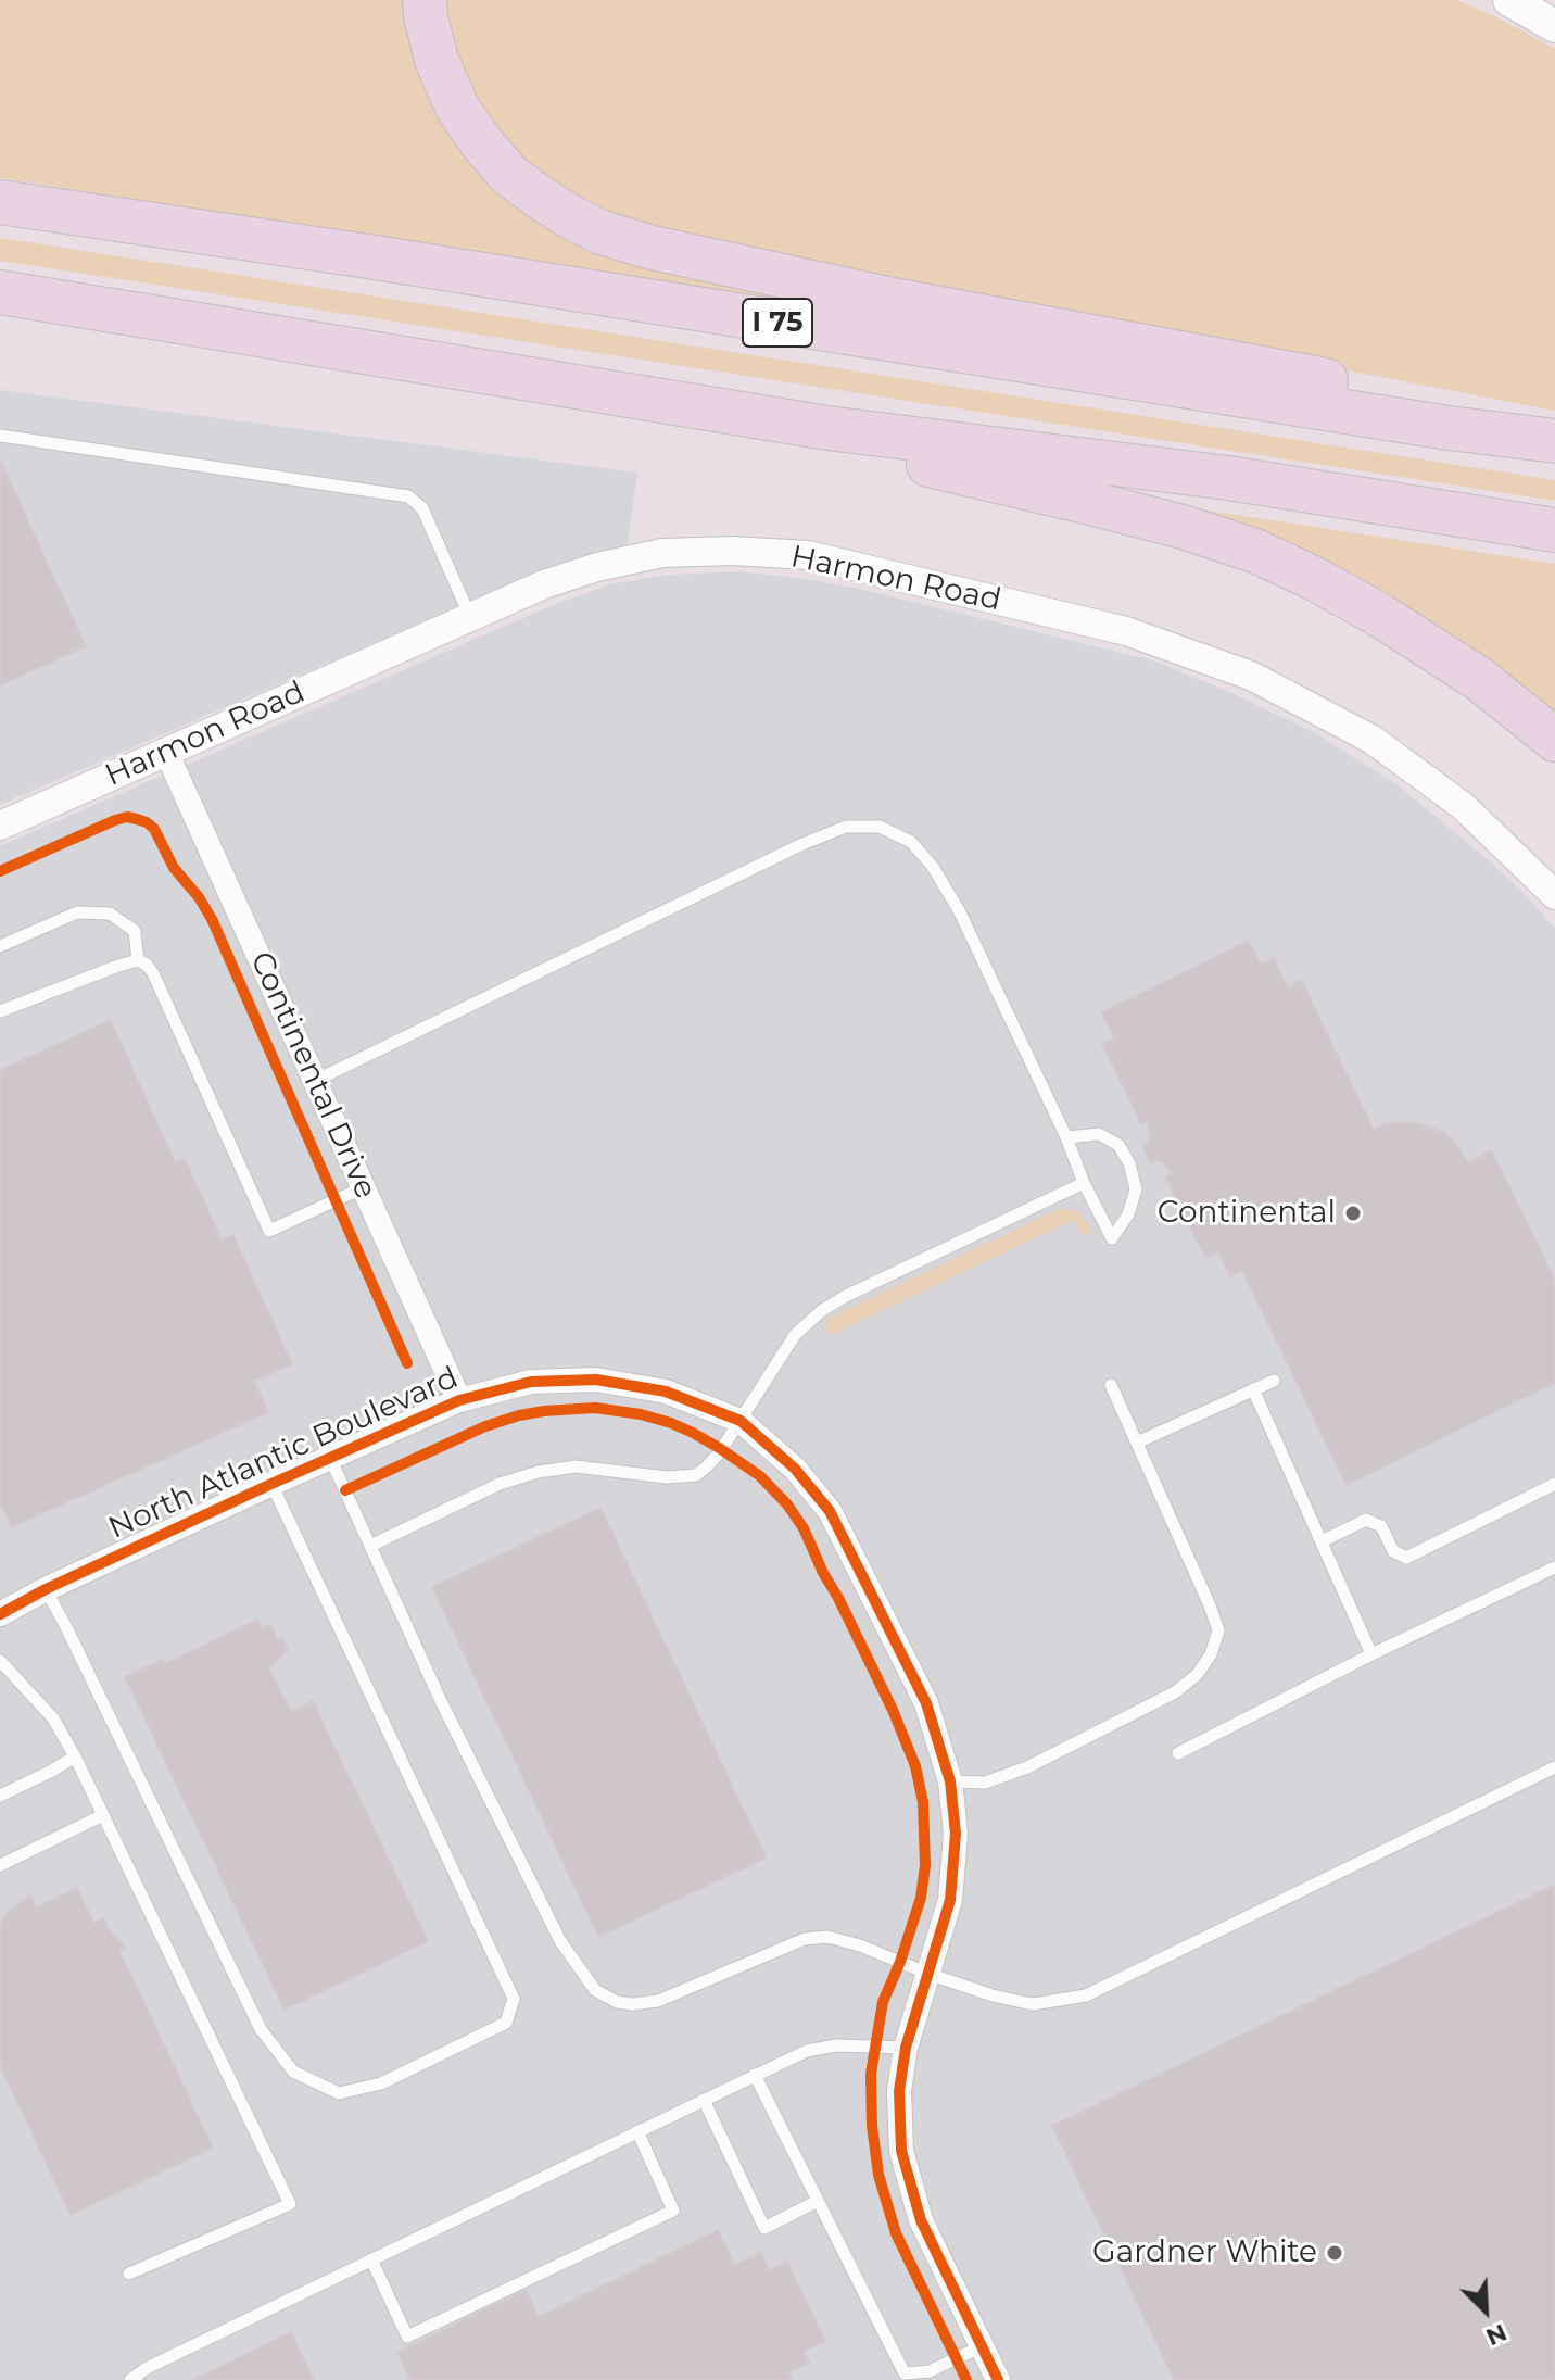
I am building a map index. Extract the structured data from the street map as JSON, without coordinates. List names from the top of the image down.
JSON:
{
  "streets": {
    "highway": ["I 75"],
    "street": ["Harmon Road", "Continental Drive", "North Atlantic Boulevard"]
  },
  "crossings": [
    ["Harmon Road", "Continental Drive"],
    ["Continental Drive", "North Atlantic Boulevard"]
  ],
  "places": ["Continental", "Gardner White"],
  "north": "bottom right"
}
